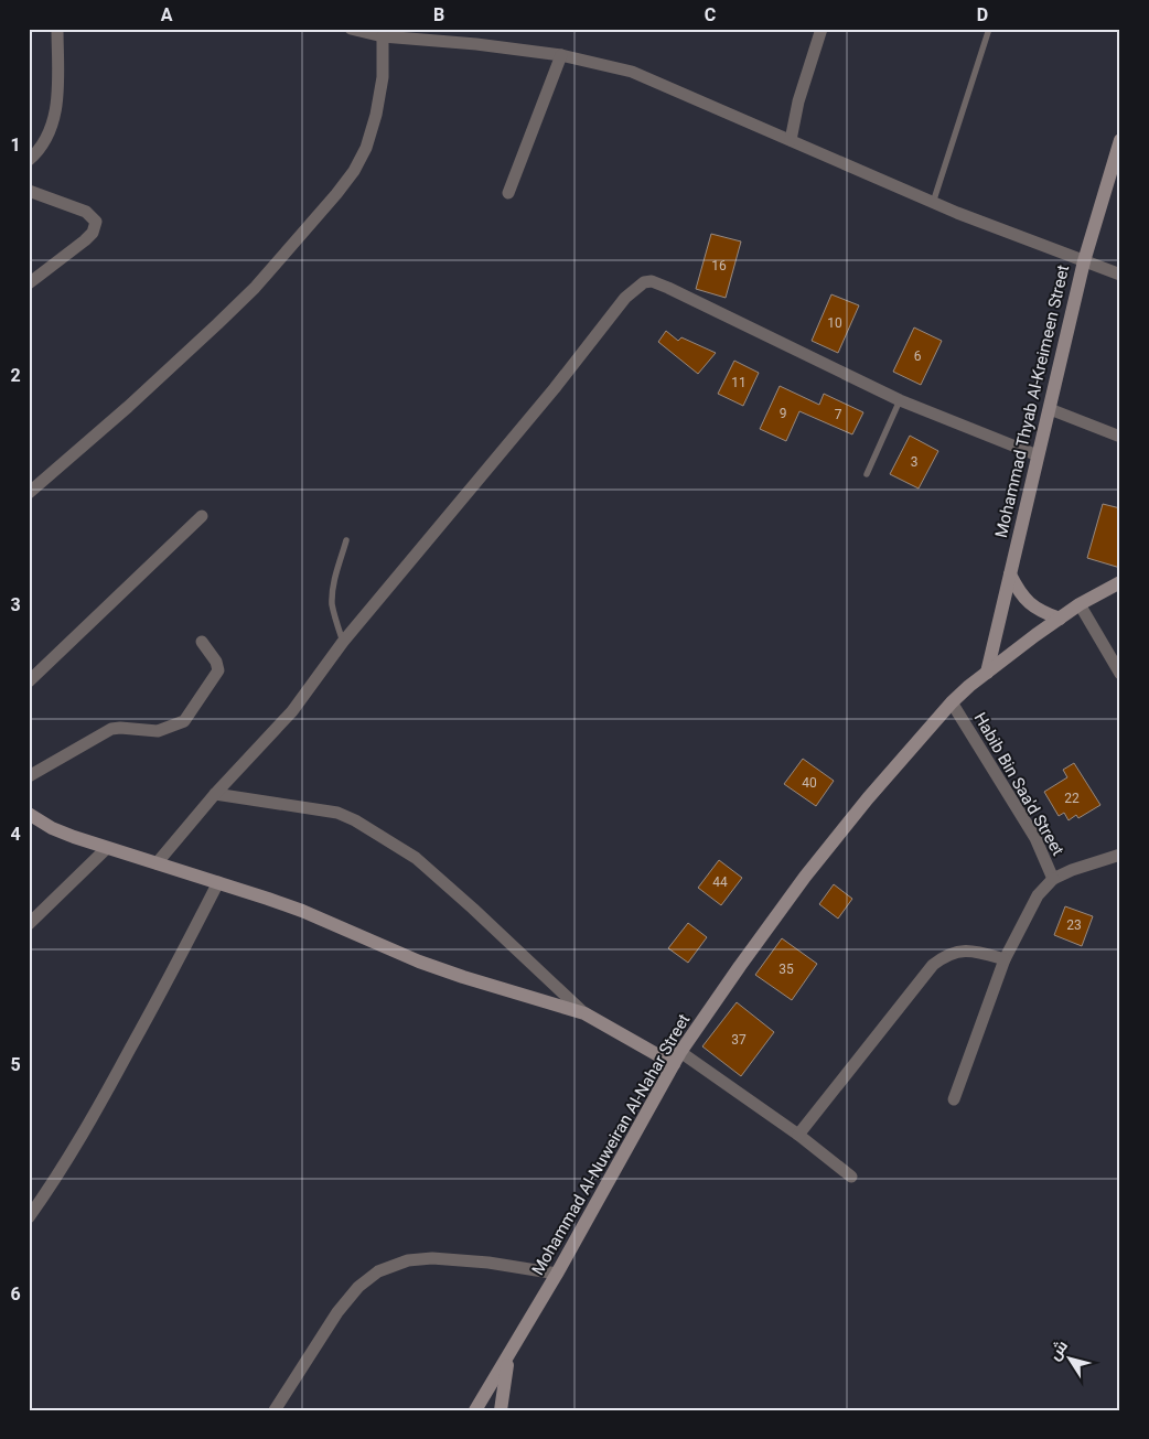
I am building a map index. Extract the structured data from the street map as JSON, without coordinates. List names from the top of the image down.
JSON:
{
  "streets": {
    "street": ["Mohammad Thyab Al-Kreimeen Street", "Habib Bin Saa'd Street", "Mohammad Al-Nuweiran Al-Nahar Street"]
  },
  "crossings": [
    ["Mohammad Thyab Al-Kreimeen Street", "Mohammad Al-Nuweiran Al-Nahar Street"],
    ["Habib Bin Saa'd Street", "Mohammad Al-Nuweiran Al-Nahar Street"]
  ],
  "house_numbers": [
    "16",
    "10",
    "6",
    "11",
    "9",
    "7",
    "3",
    "40",
    "22",
    "44",
    "23",
    "35",
    "37"
  ],
  "north": "top left",
  "grid": {
    "columns": [
      "A",
      "B",
      "C",
      "D"
    ],
    "rows": [
      "1",
      "2",
      "3",
      "4",
      "5",
      "6"
    ]
  }
}
